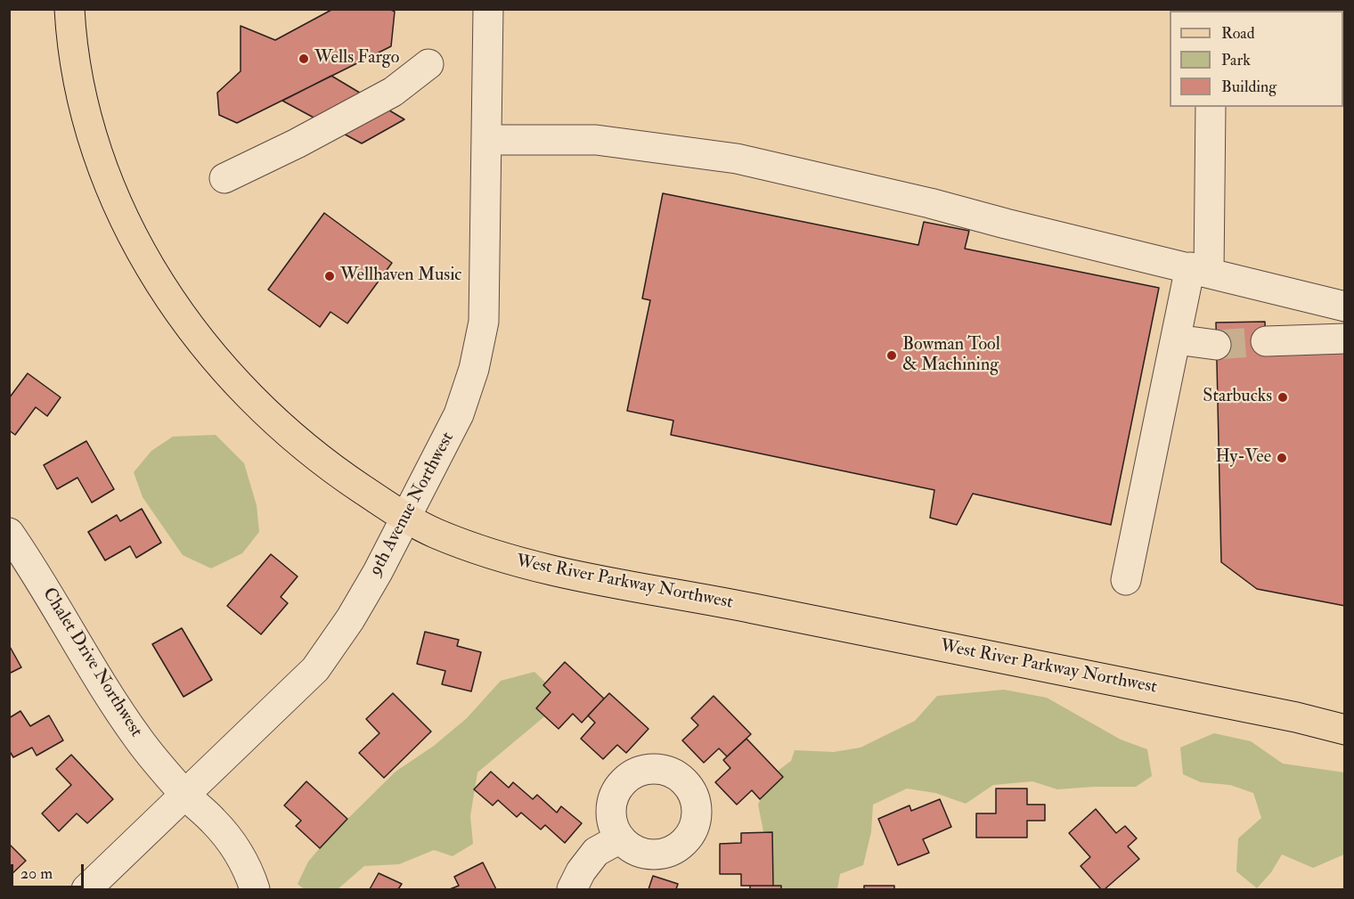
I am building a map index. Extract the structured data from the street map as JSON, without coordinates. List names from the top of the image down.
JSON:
{
  "streets": {
    "main road": ["West River Parkway Northwest"],
    "street": ["9th Avenue Northwest", "Chalet Drive Northwest"]
  },
  "crossings": [
    ["9th Avenue Northwest", "West River Parkway Northwest"],
    ["9th Avenue Northwest", "Chalet Drive Northwest"]
  ],
  "places": [
    "Wells Fargo",
    "Wellhaven Music",
    "Bowman Tool & Machining",
    "Starbucks",
    "Hy-Vee"
  ],
  "legend": ["Road", "Park", "Building"],
  "scale_bar": "20 m"
}
